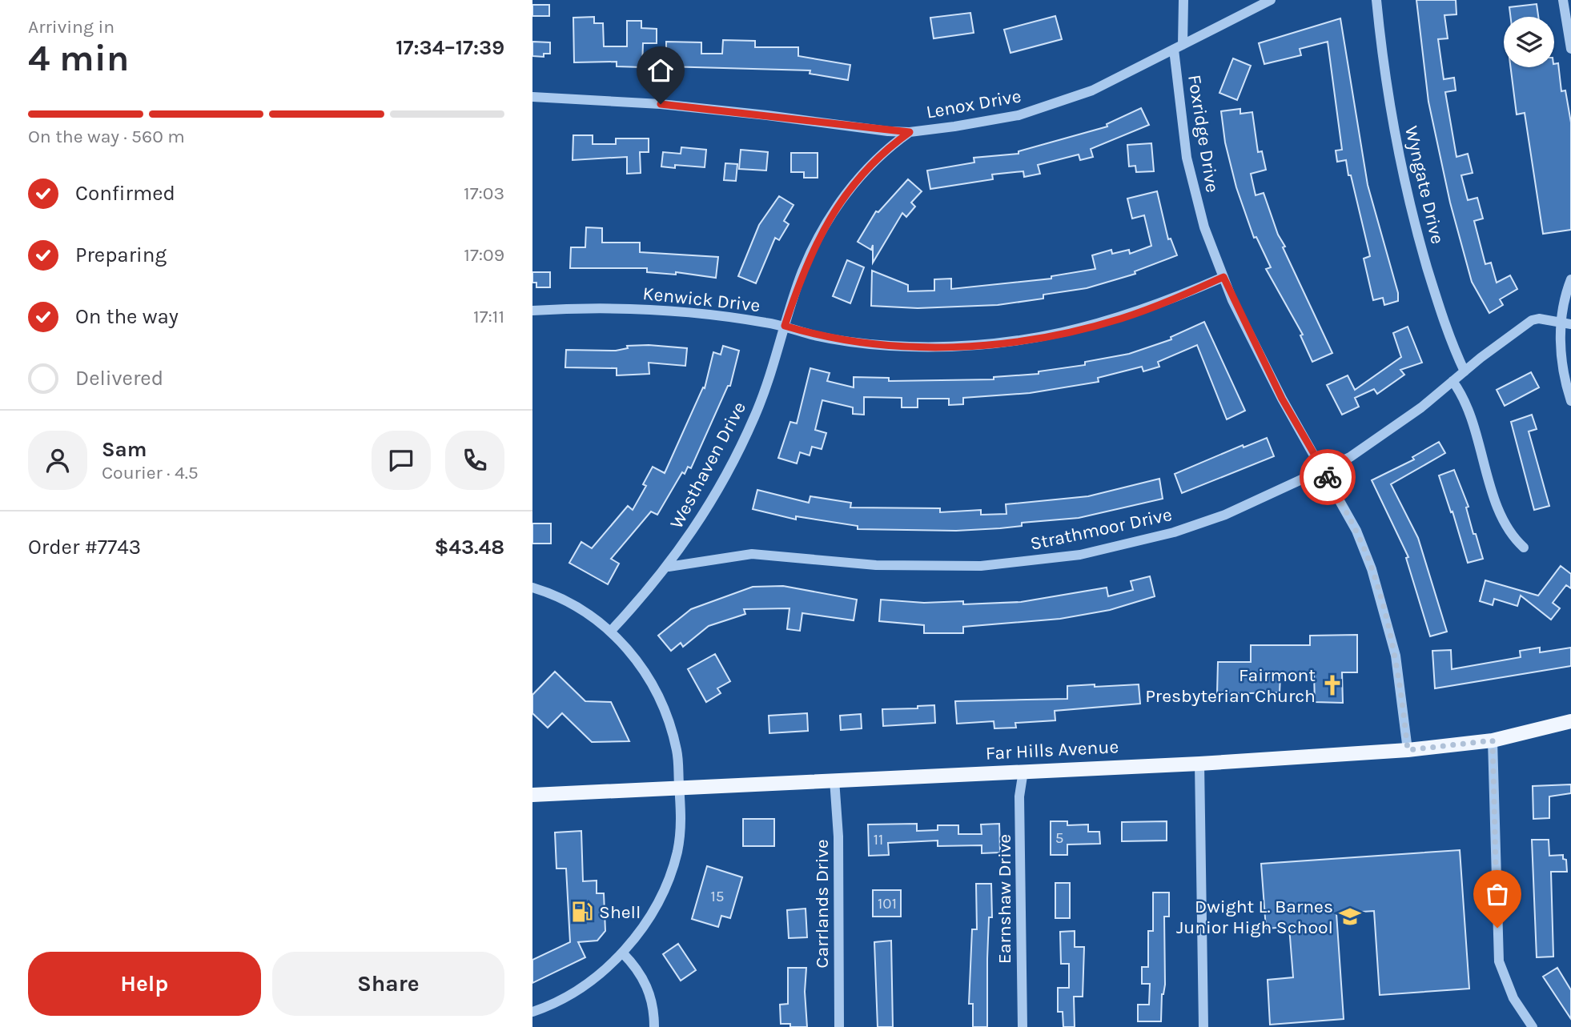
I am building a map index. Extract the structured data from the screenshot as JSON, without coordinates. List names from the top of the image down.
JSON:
{
  "streets": {
    "main road": ["Far Hills Avenue"],
    "street": [
      "Lenox Drive",
      "Foxridge Drive",
      "Wyngate Drive",
      "Kenwick Drive",
      "Westhaven Drive",
      "Strathmoor Drive",
      "Earnshaw Drive",
      "Carrlands Drive"
    ]
  },
  "crossings": [
    ["Lenox Drive", "Foxridge Drive"],
    ["Lenox Drive", "Westhaven Drive"],
    ["Foxridge Drive", "Kenwick Drive"],
    ["Foxridge Drive", "Strathmoor Drive"],
    ["Foxridge Drive", "Far Hills Avenue"],
    ["Wyngate Drive", "Strathmoor Drive"],
    ["Kenwick Drive", "Westhaven Drive"],
    ["Westhaven Drive", "Strathmoor Drive"],
    ["Far Hills Avenue", "Earnshaw Drive"],
    ["Far Hills Avenue", "Carrlands Drive"]
  ],
  "places": {
    "church": ["Fairmont Presbyterian Church"],
    "fuel station": ["Shell"],
    "school or university": ["Dwight L. Barnes Junior High School"]
  },
  "house_numbers": [
    "5",
    "11",
    "15",
    "101"
  ],
  "page": {
    "heading": ["4 min", "Arriving in", "17:34–17:39"],
    "panel": [
      "Sam",
      "Courier · 4.5",
      "Order #7743",
      "$43.48"
    ],
    "bar": "On the way · 560 m",
    "list": [
      ["Confirmed", "17:03"],
      ["Preparing", "17:09"],
      ["On the way", "17:11"],
      "Delivered"
    ],
    "buttons": ["Help", "Share"]
  }
}
